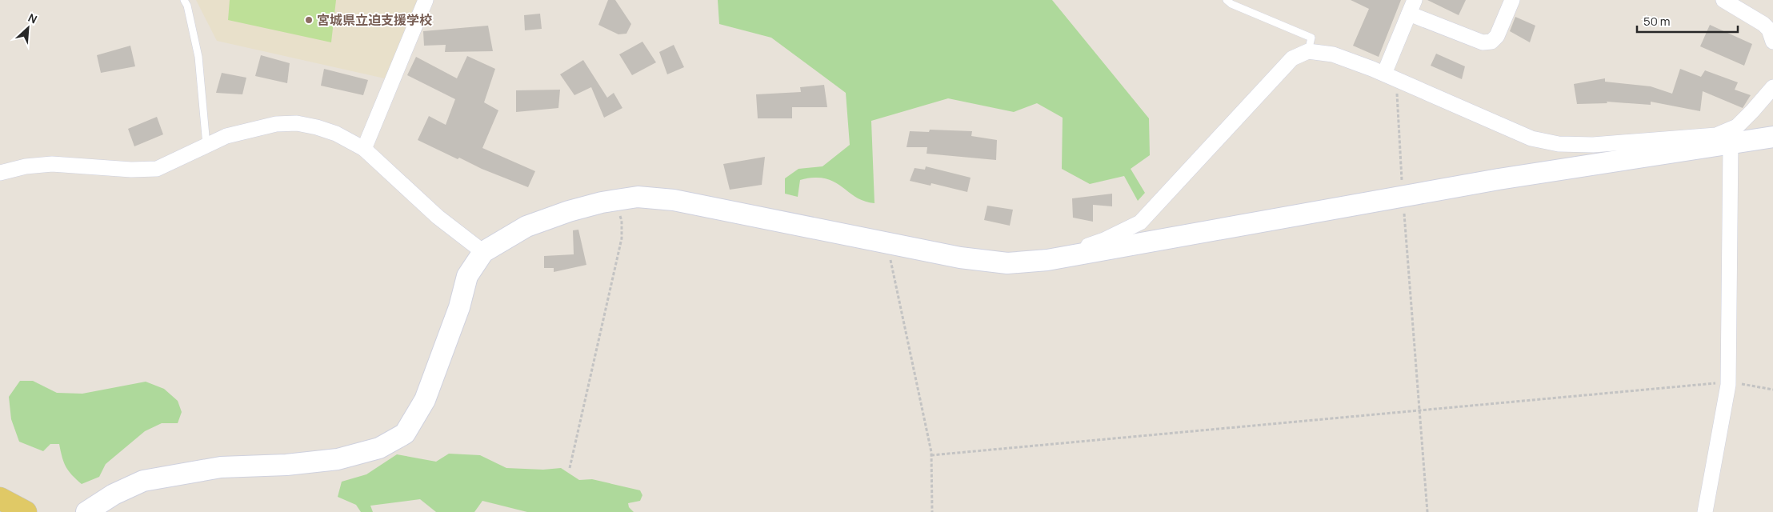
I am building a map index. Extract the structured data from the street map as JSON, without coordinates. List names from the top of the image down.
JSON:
{
  "places": ["宮城県立迫支援学校"],
  "scale_bar": "50 m",
  "north": "top right"
}
